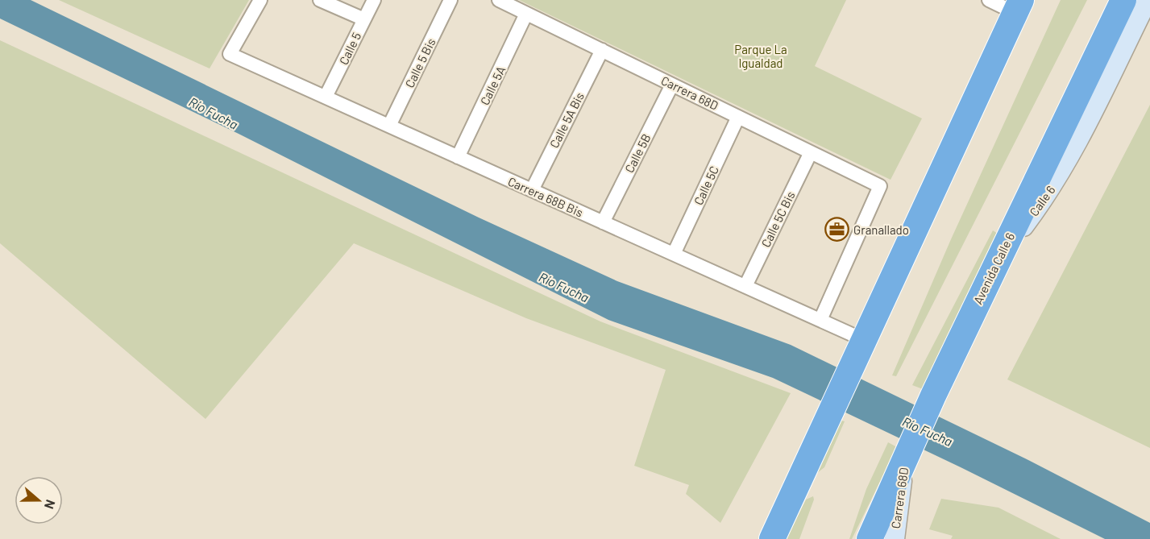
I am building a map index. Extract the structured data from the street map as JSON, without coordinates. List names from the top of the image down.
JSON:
{
  "streets": {
    "highway": ["Avenida Calle 6"],
    "street": [
      "Calle 5",
      "Calle 5 Bis",
      "Calle 5A",
      "Carrera 68D",
      "Calle 5A Bis",
      "Calle 5B",
      "Calle 5C",
      "Carrera 68B Bis",
      "Calle 6",
      "Calle 5C Bis"
    ]
  },
  "crossings": [
    ["Calle 5", "Carrera 68B Bis"],
    ["Calle 5 Bis", "Carrera 68B Bis"],
    ["Calle 5A", "Carrera 68D"],
    ["Calle 5A", "Carrera 68B Bis"],
    ["Carrera 68D", "Calle 5A Bis"],
    ["Carrera 68D", "Calle 5B"],
    ["Carrera 68D", "Calle 5C"],
    ["Carrera 68D", "Carrera 68B Bis"],
    ["Carrera 68D", "Calle 5C Bis"],
    ["Carrera 68D", "Avenida Calle 6"],
    ["Calle 5A Bis", "Carrera 68B Bis"],
    ["Calle 5B", "Carrera 68B Bis"],
    ["Calle 5C", "Carrera 68B Bis"],
    ["Carrera 68B Bis", "Calle 5C Bis"],
    ["Calle 6", "Avenida Calle 6"]
  ],
  "water": ["Río Fucha"],
  "parks": ["Parque La Igualdad"],
  "places": {
    "office": ["Granallado"]
  },
  "north": "right"
}
